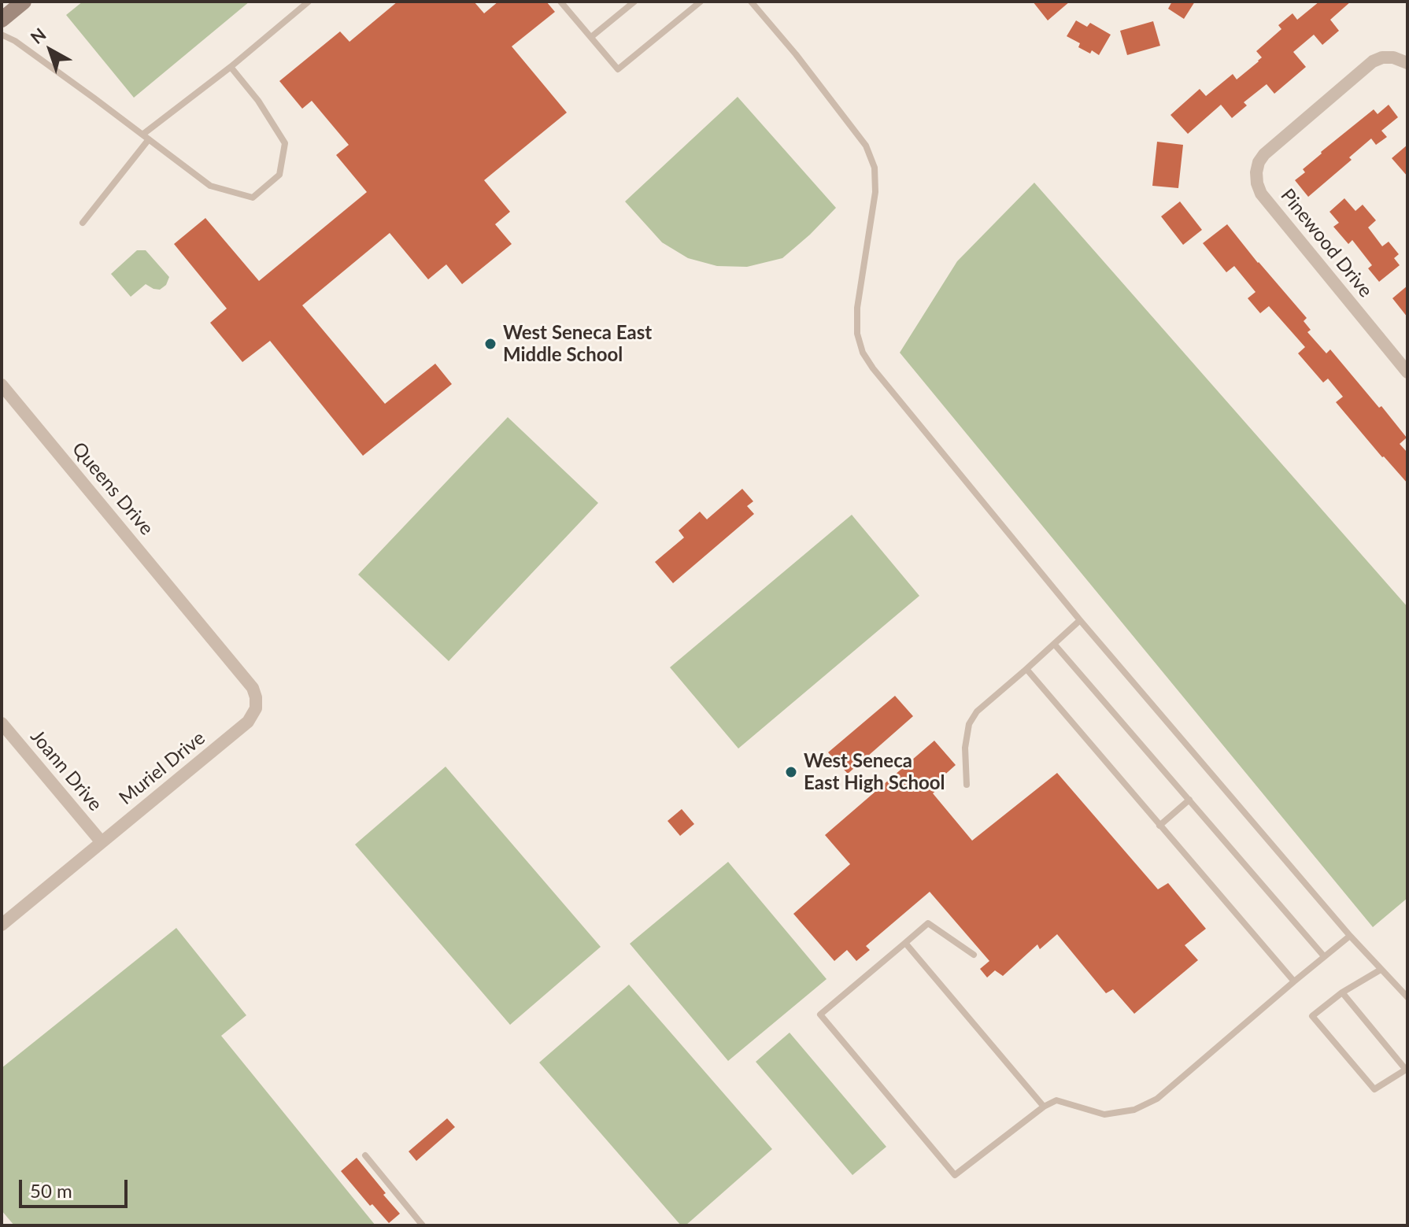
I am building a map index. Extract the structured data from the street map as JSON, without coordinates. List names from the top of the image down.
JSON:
{
  "streets": {
    "street": [
      "Pinewood Drive",
      "Queens Drive",
      "Muriel Drive",
      "Joann Drive"
    ]
  },
  "crossings": [
    ["Queens Drive", "Muriel Drive"],
    ["Muriel Drive", "Joann Drive"]
  ],
  "places": ["West Seneca East Middle School", "West Seneca East High School"],
  "scale_bar": "50 m",
  "north": "top left"
}
